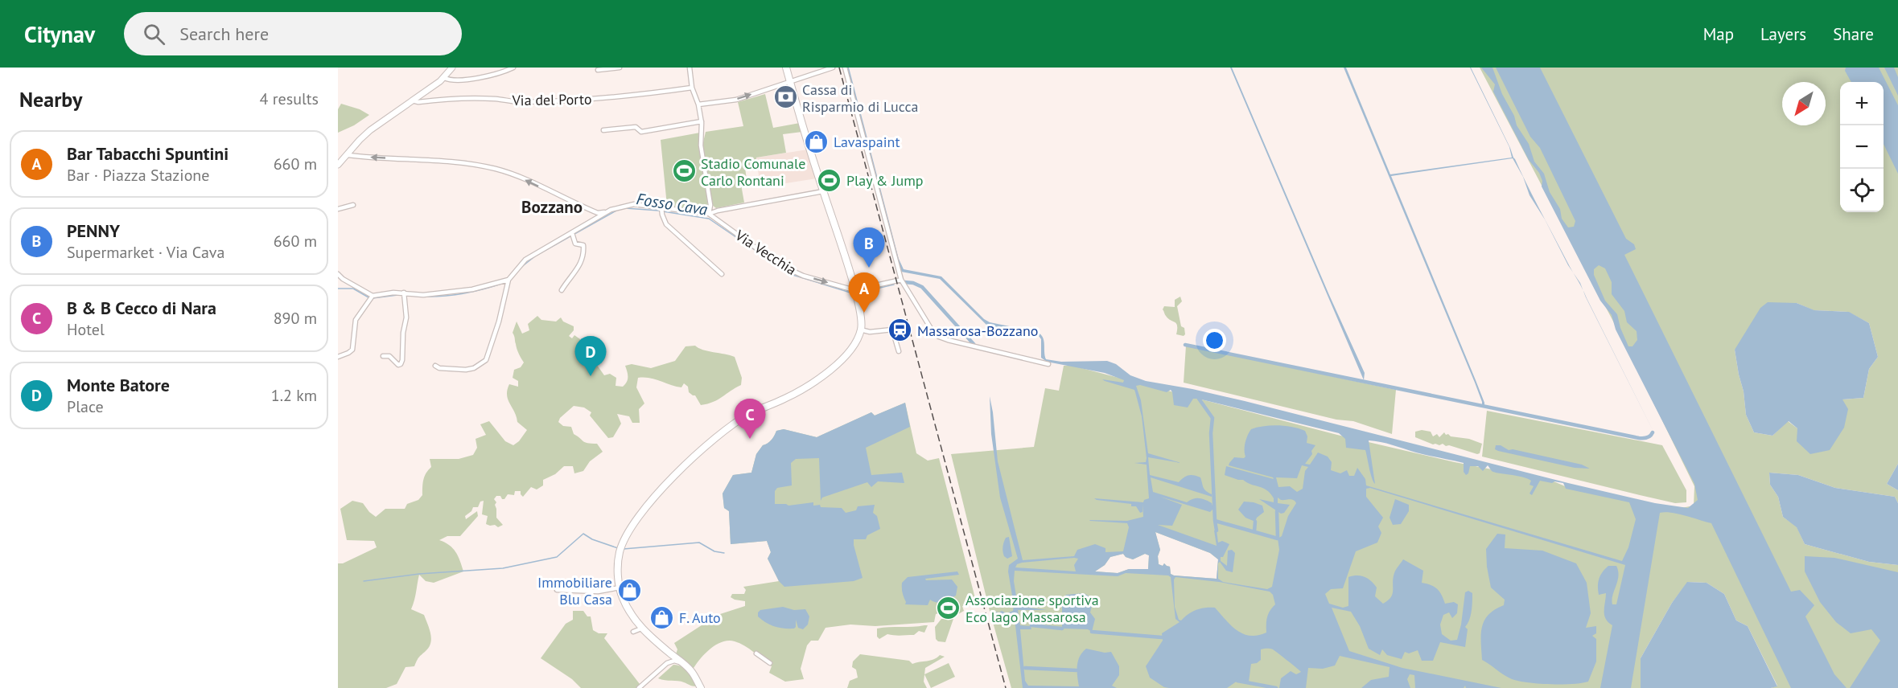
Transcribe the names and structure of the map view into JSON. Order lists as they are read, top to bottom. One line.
{"streets":{"street":["Via del Porto","Via Vecchia"]},"one_way":["Via Vecchia"],"districts":["Bozzano"],"water":["Fosso Cava"],"places":{"bank":["Cassa di Risparmio di Lucca"],"shop":["Lavaspaint","Immobiliare Blu Casa","F. Auto"],"sports":["Stadio Comunale Carlo Rontani","Play & Jump","Associazione sportiva Eco lago Massarosa"],"station":["Massarosa-Bozzano"]},"north":"bottom left","page":{"header":"Citynav","search":"Search here","nav":["Map","Layers","Share"],"heading":["Nearby","4 results"],"map_buttons":["+","−"],"list":[{"mark":"A","name":"Bar Tabacchi Spuntini","note":"Bar · Piazza Stazione","value":"660 m"},{"mark":"B","name":"PENNY","note":"Supermarket · Via Cava","value":"660 m"},{"mark":"C","name":"B & B Cecco di Nara","note":"Hotel","value":"890 m"},{"mark":"D","name":"Monte Batore","note":"Place","value":"1.2 km"}],"pins":["B","A","D","C"]}}
